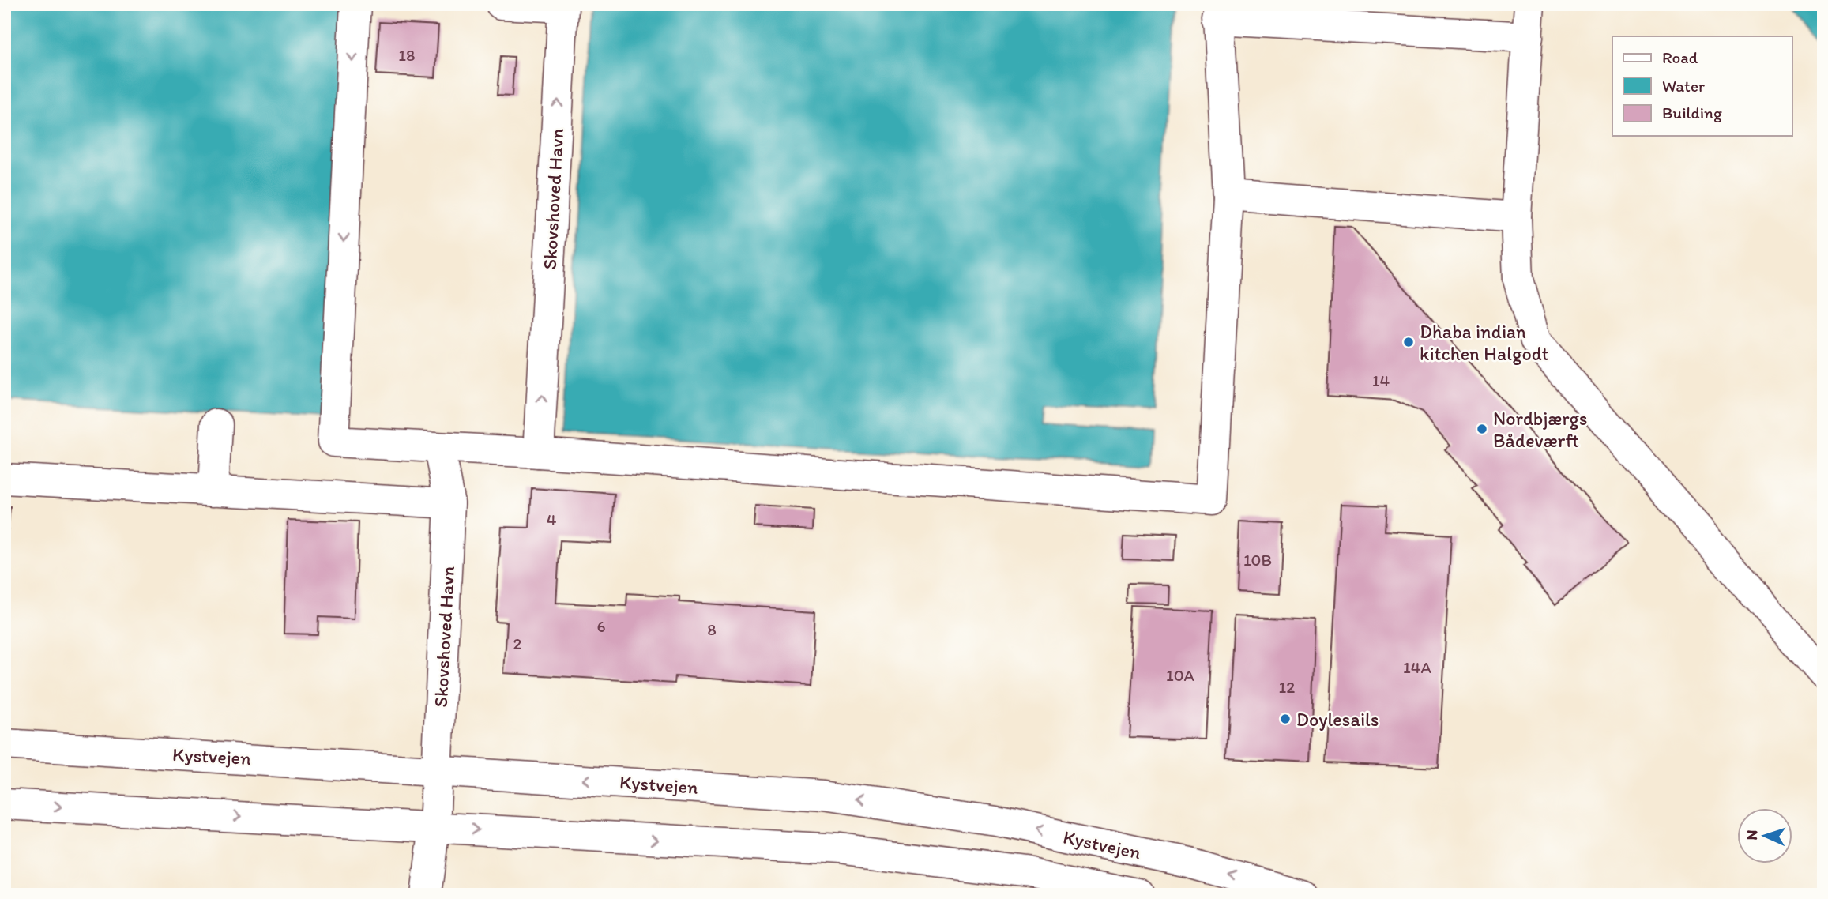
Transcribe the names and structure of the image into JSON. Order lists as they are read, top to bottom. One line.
{"streets":{"main road":["Skovshoved Havn","Kystvejen"]},"crossings":[["Skovshoved Havn","Kystvejen"]],"one_way":["Skovshoved Havn"],"places":["Dhaba indian kitchen Halgodt","Nordbjærgs Bådeværft","Doylesails"],"house_numbers":["18","14","4","10B","6","8","2","14A","10A","12"],"legend":["Road","Water","Building"],"north":"left"}
